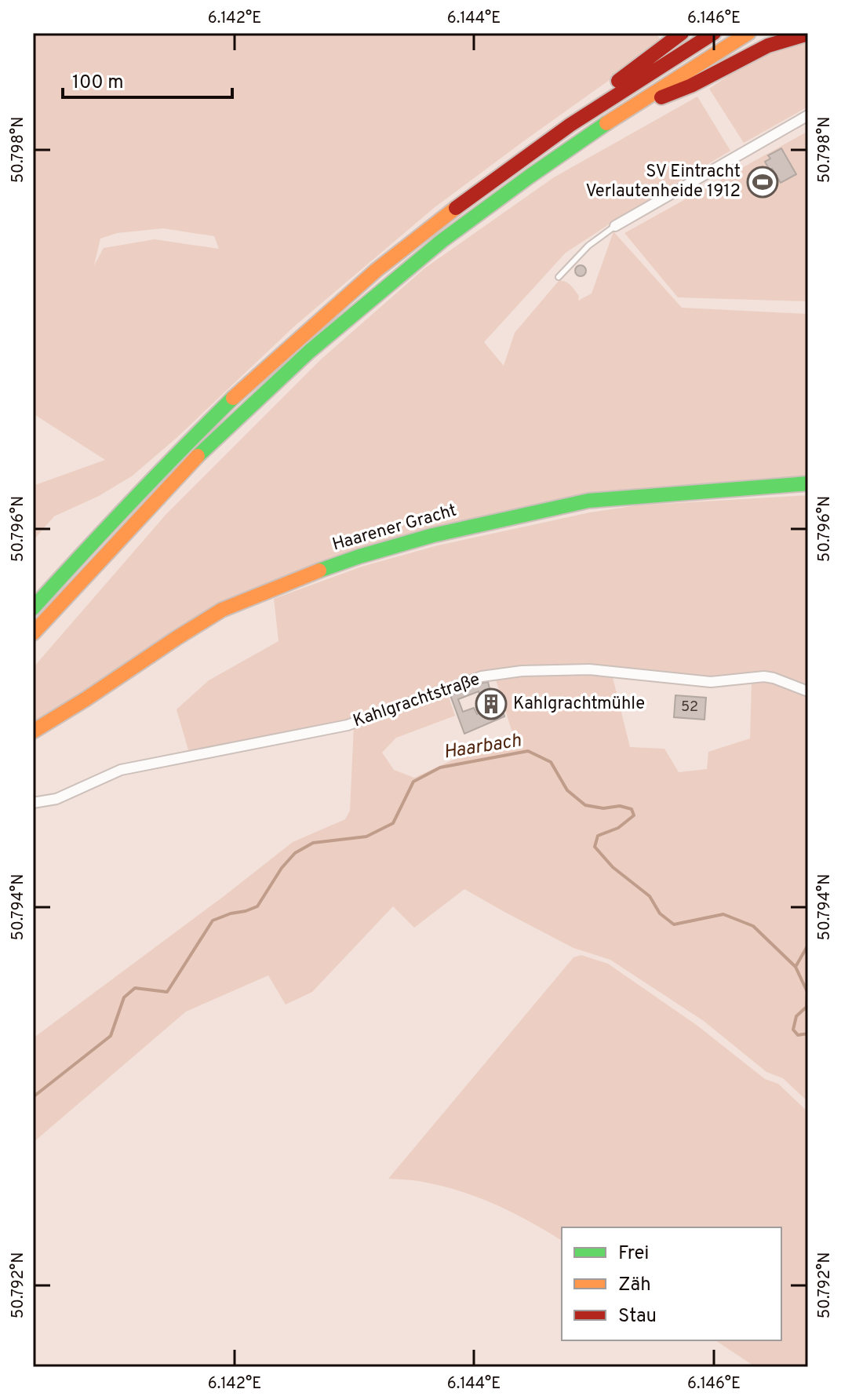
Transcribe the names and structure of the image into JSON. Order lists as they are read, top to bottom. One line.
{"streets":{"main road":["Haarener Gracht"],"street":["Kahlgrachtstraße"]},"water":["Haarbach"],"places":{"sports":["SV Eintracht Verlautenheide 1912"],"building":["Kahlgrachtmühle"]},"house_numbers":["52"],"legend":["Frei","Zäh","Stau"],"scale_bar":"100 m","coordinates":["6.142°E","6.144°E","6.146°E","50.798°N","50.796°N","50.794°N","50.792°N"]}
